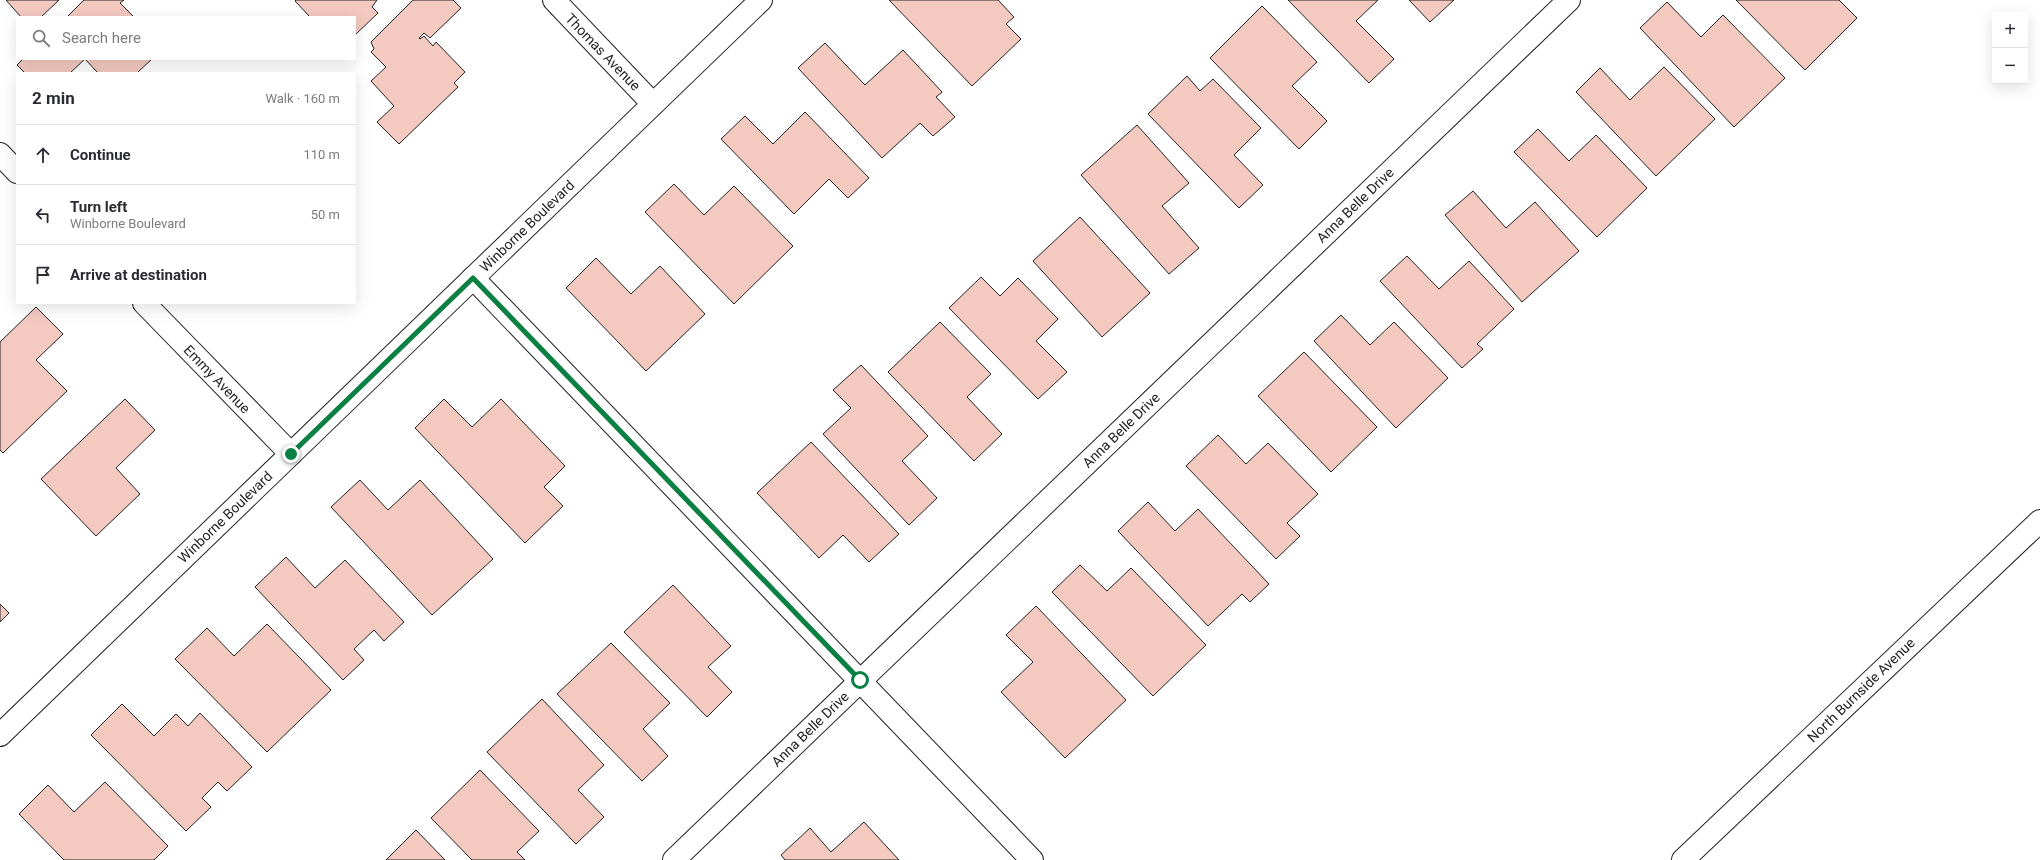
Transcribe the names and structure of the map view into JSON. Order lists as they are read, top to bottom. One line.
{"streets":{"street":["Thomas Avenue","Anna Belle Drive","Winborne Boulevard","Emmy Avenue","North Burnside Avenue"]},"crossings":[["Thomas Avenue","Winborne Boulevard"],["Winborne Boulevard","Emmy Avenue"]],"page":{"map_buttons":["+","−"],"search":"Search here","heading":["2 min","Walk · 160 m"],"list":[["Continue","110 m"],["Turn left","Winborne Boulevard","50 m"],"Arrive at destination"]}}
